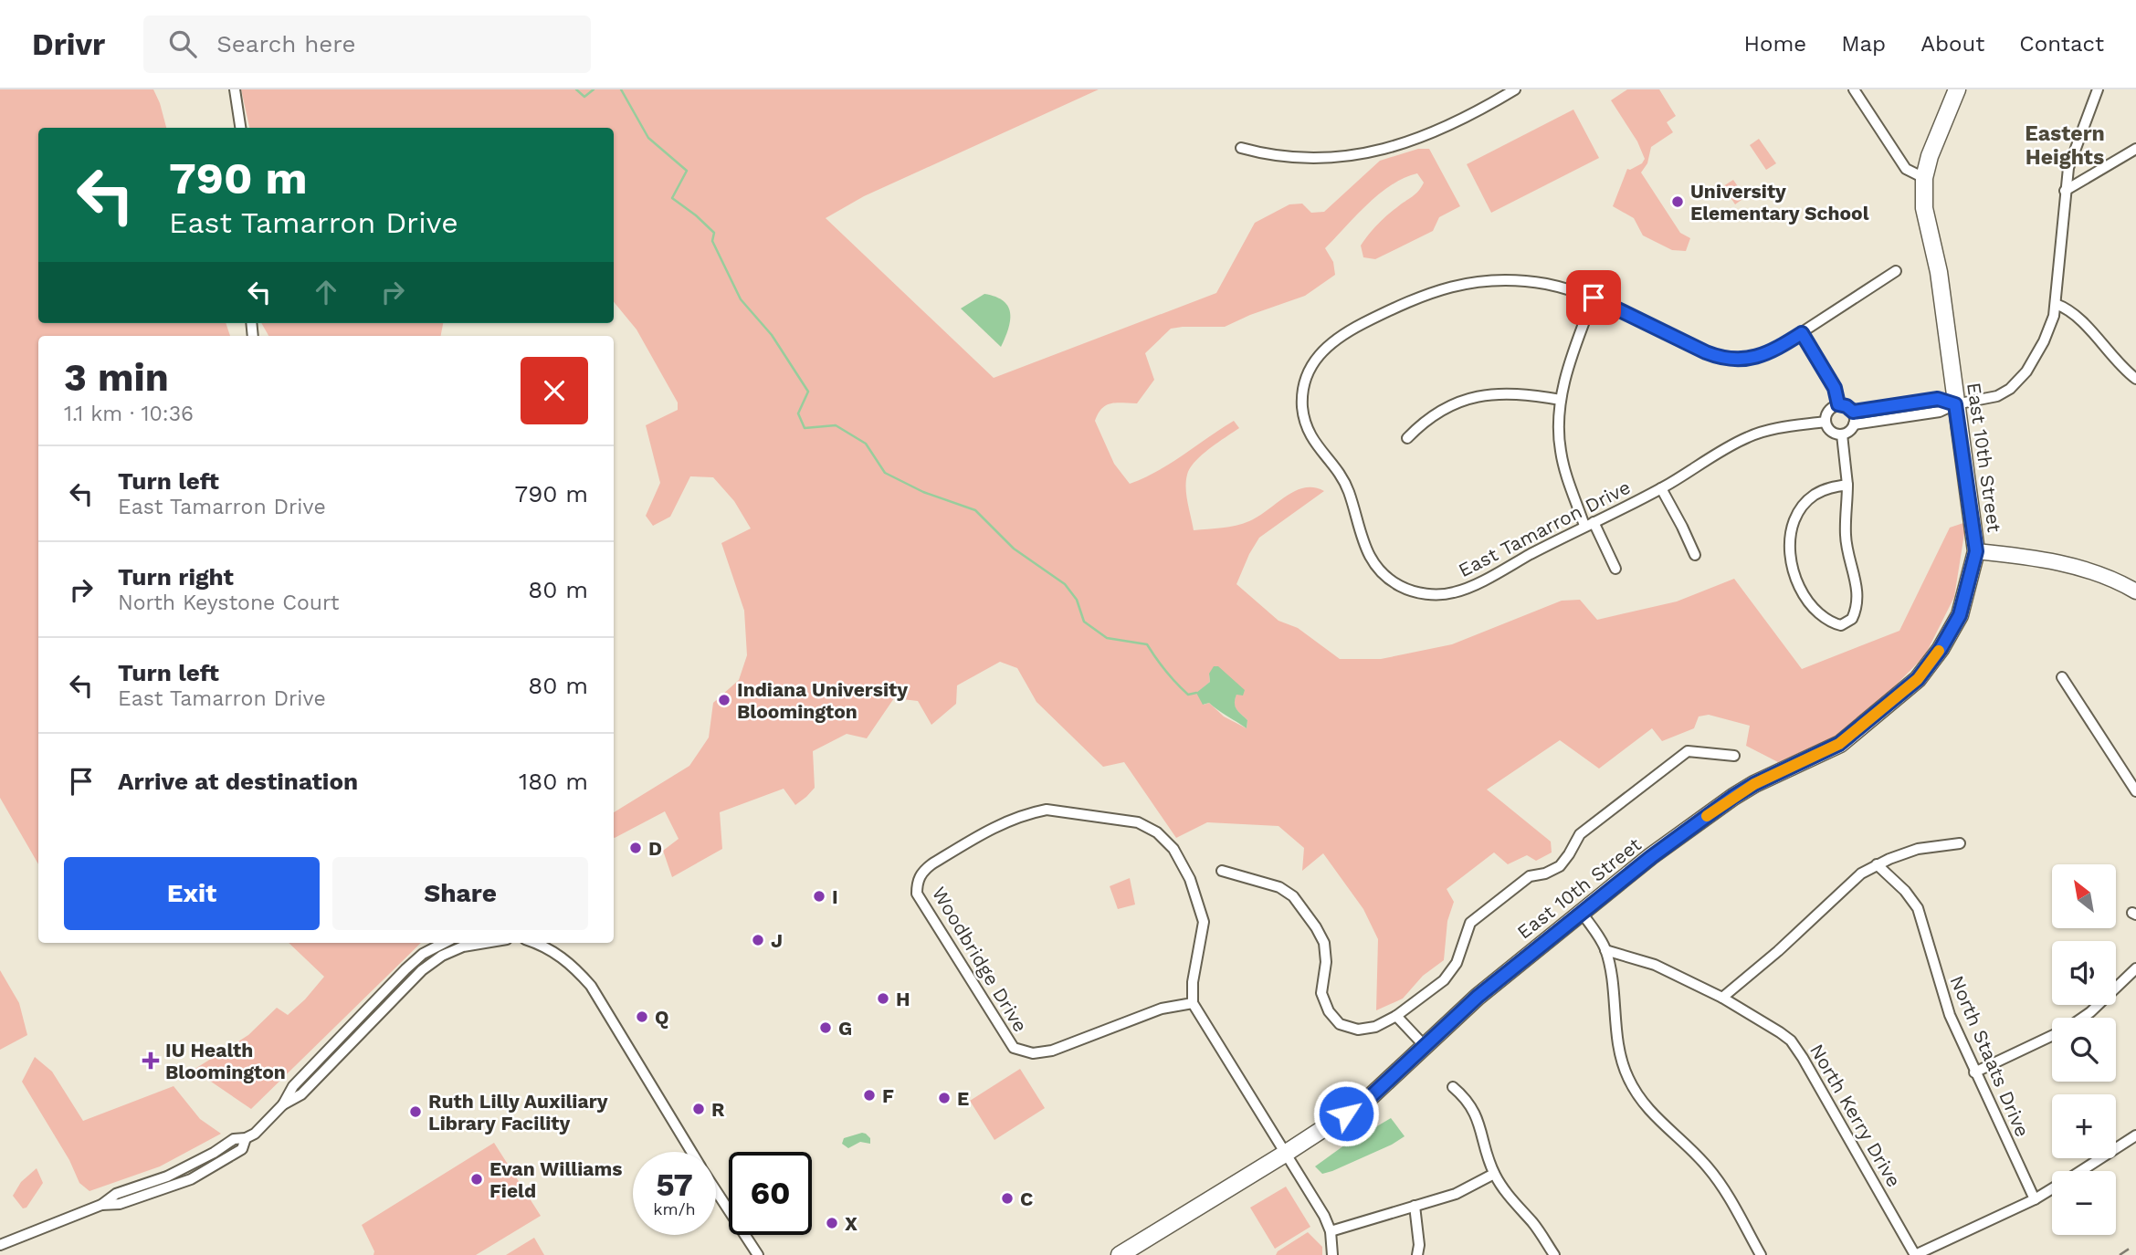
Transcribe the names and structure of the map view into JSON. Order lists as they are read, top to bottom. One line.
{"streets":{"main road":["East 10th Street"],"street":["East Tamarron Drive","Woodbridge Drive","North Staats Drive","North Kerry Drive"]},"districts":["Eastern Heights"],"places":{"other":["University Elementary School","Indiana University Bloomington","D","I","J","H","Q","G","F","E","R","Ruth Lilly Auxiliary Library Facility","Evan Williams Field","C","X"],"health":["IU Health Bloomington"]},"north":"top left","page":{"header":"Drivr","search":"Search here","nav":["Home","Map","About","Contact"],"turn":["790 m","East Tamarron Drive"],"heading":["3 min","1.1 km · 10:36"],"list":[{"name":"Turn left","note":"East Tamarron Drive","value":"790 m"},{"name":"Turn right","note":"North Keystone Court","value":"80 m"},{"name":"Turn left","note":"East Tamarron Drive","value":"80 m"},{"name":"Arrive at destination","value":"180 m"}],"buttons":["Exit","Share"],"map_buttons":["+","−"],"speed":"57 km/h","limit":"60"}}
